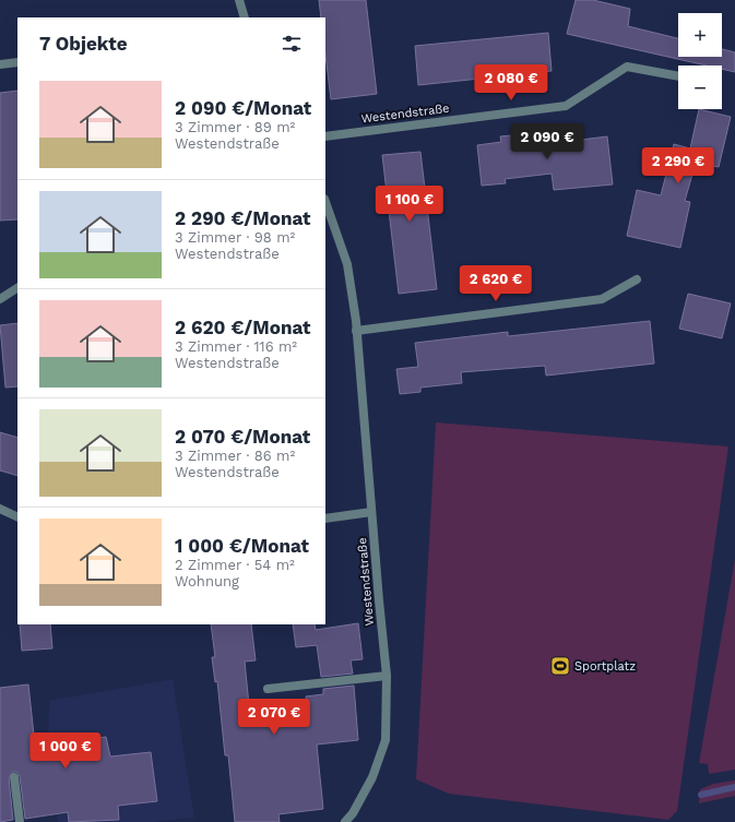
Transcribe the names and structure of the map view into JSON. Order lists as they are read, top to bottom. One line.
{"streets":{"street":["Westendstraße"]},"places":{"sports":["Sportplatz"]},"page":{"map_buttons":["+","−"],"heading":"7 Objekte","price":["2 080 €","2 090 €","2 290 €","1 100 €","2 620 €","2 070 €","1 000 €"],"list":[{"name":"2 090 €/Monat","note":"3 Zimmer · 89 m² · Westendstraße"},{"name":"2 290 €/Monat","note":"3 Zimmer · 98 m² · Westendstraße"},{"name":"2 620 €/Monat","note":"3 Zimmer · 116 m² · Westendstraße"},{"name":"2 070 €/Monat","note":"3 Zimmer · 86 m² · Westendstraße"},{"name":"1 000 €/Monat","note":"2 Zimmer · 54 m² · Wohnung"}]}}
